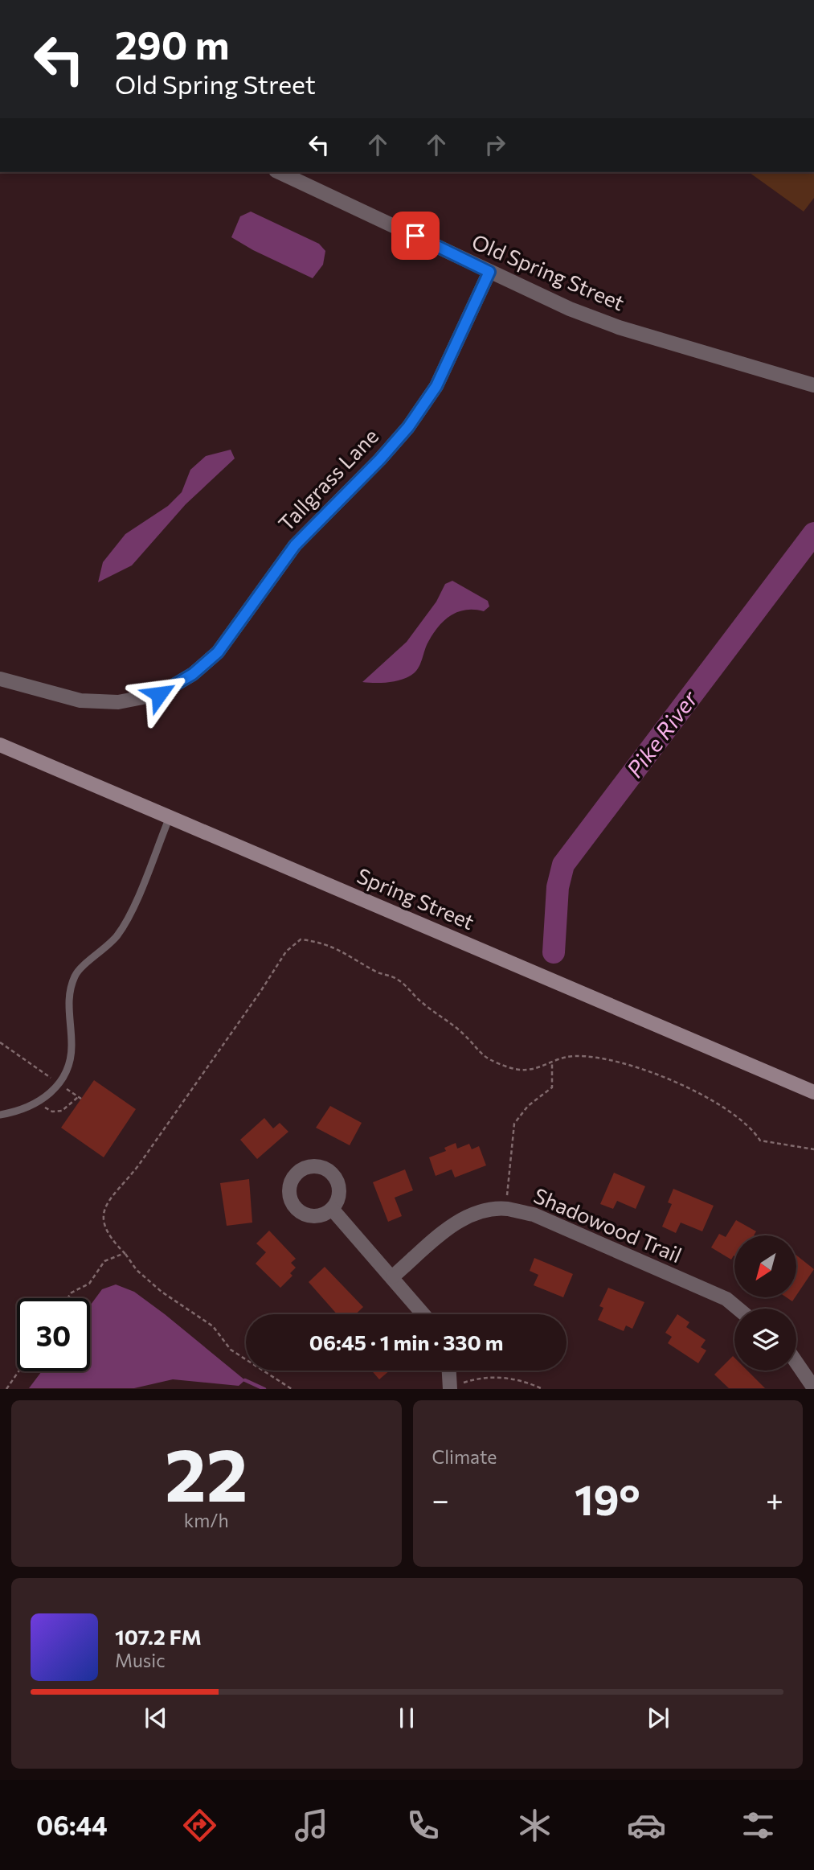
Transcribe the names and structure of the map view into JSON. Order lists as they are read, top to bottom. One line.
{"streets":{"main road":["Spring Street"],"street":["Old Spring Street","Tallgrass Lane","Shadowood Trail"]},"crossings":[["Old Spring Street","Tallgrass Lane"]],"water":["Pike River"],"north":"bottom left","page":{"turn":["290 m","Old Spring Street"],"limit":"30","trip":"06:45 · 1 min · 330 m","tile":[["22","km/h"],"Climate"],"heat":["−","19°","+"],"song":["107.2 FM","Music"],"tabs":"06:44"}}
